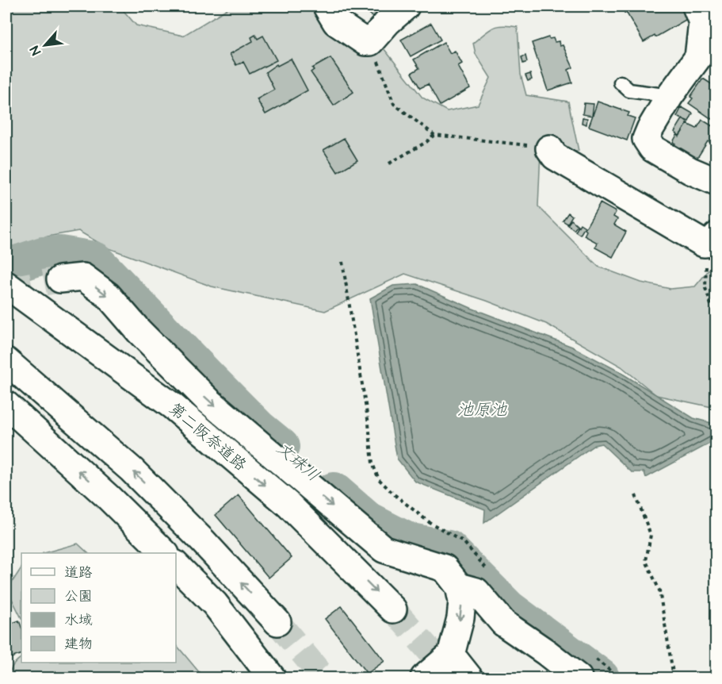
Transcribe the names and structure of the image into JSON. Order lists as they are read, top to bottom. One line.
{"streets":{"main road":["第二阪奈道路"]},"water":["池原池","文珠川"],"legend":["道路","公園","水域","建物"],"north":"bottom left"}
